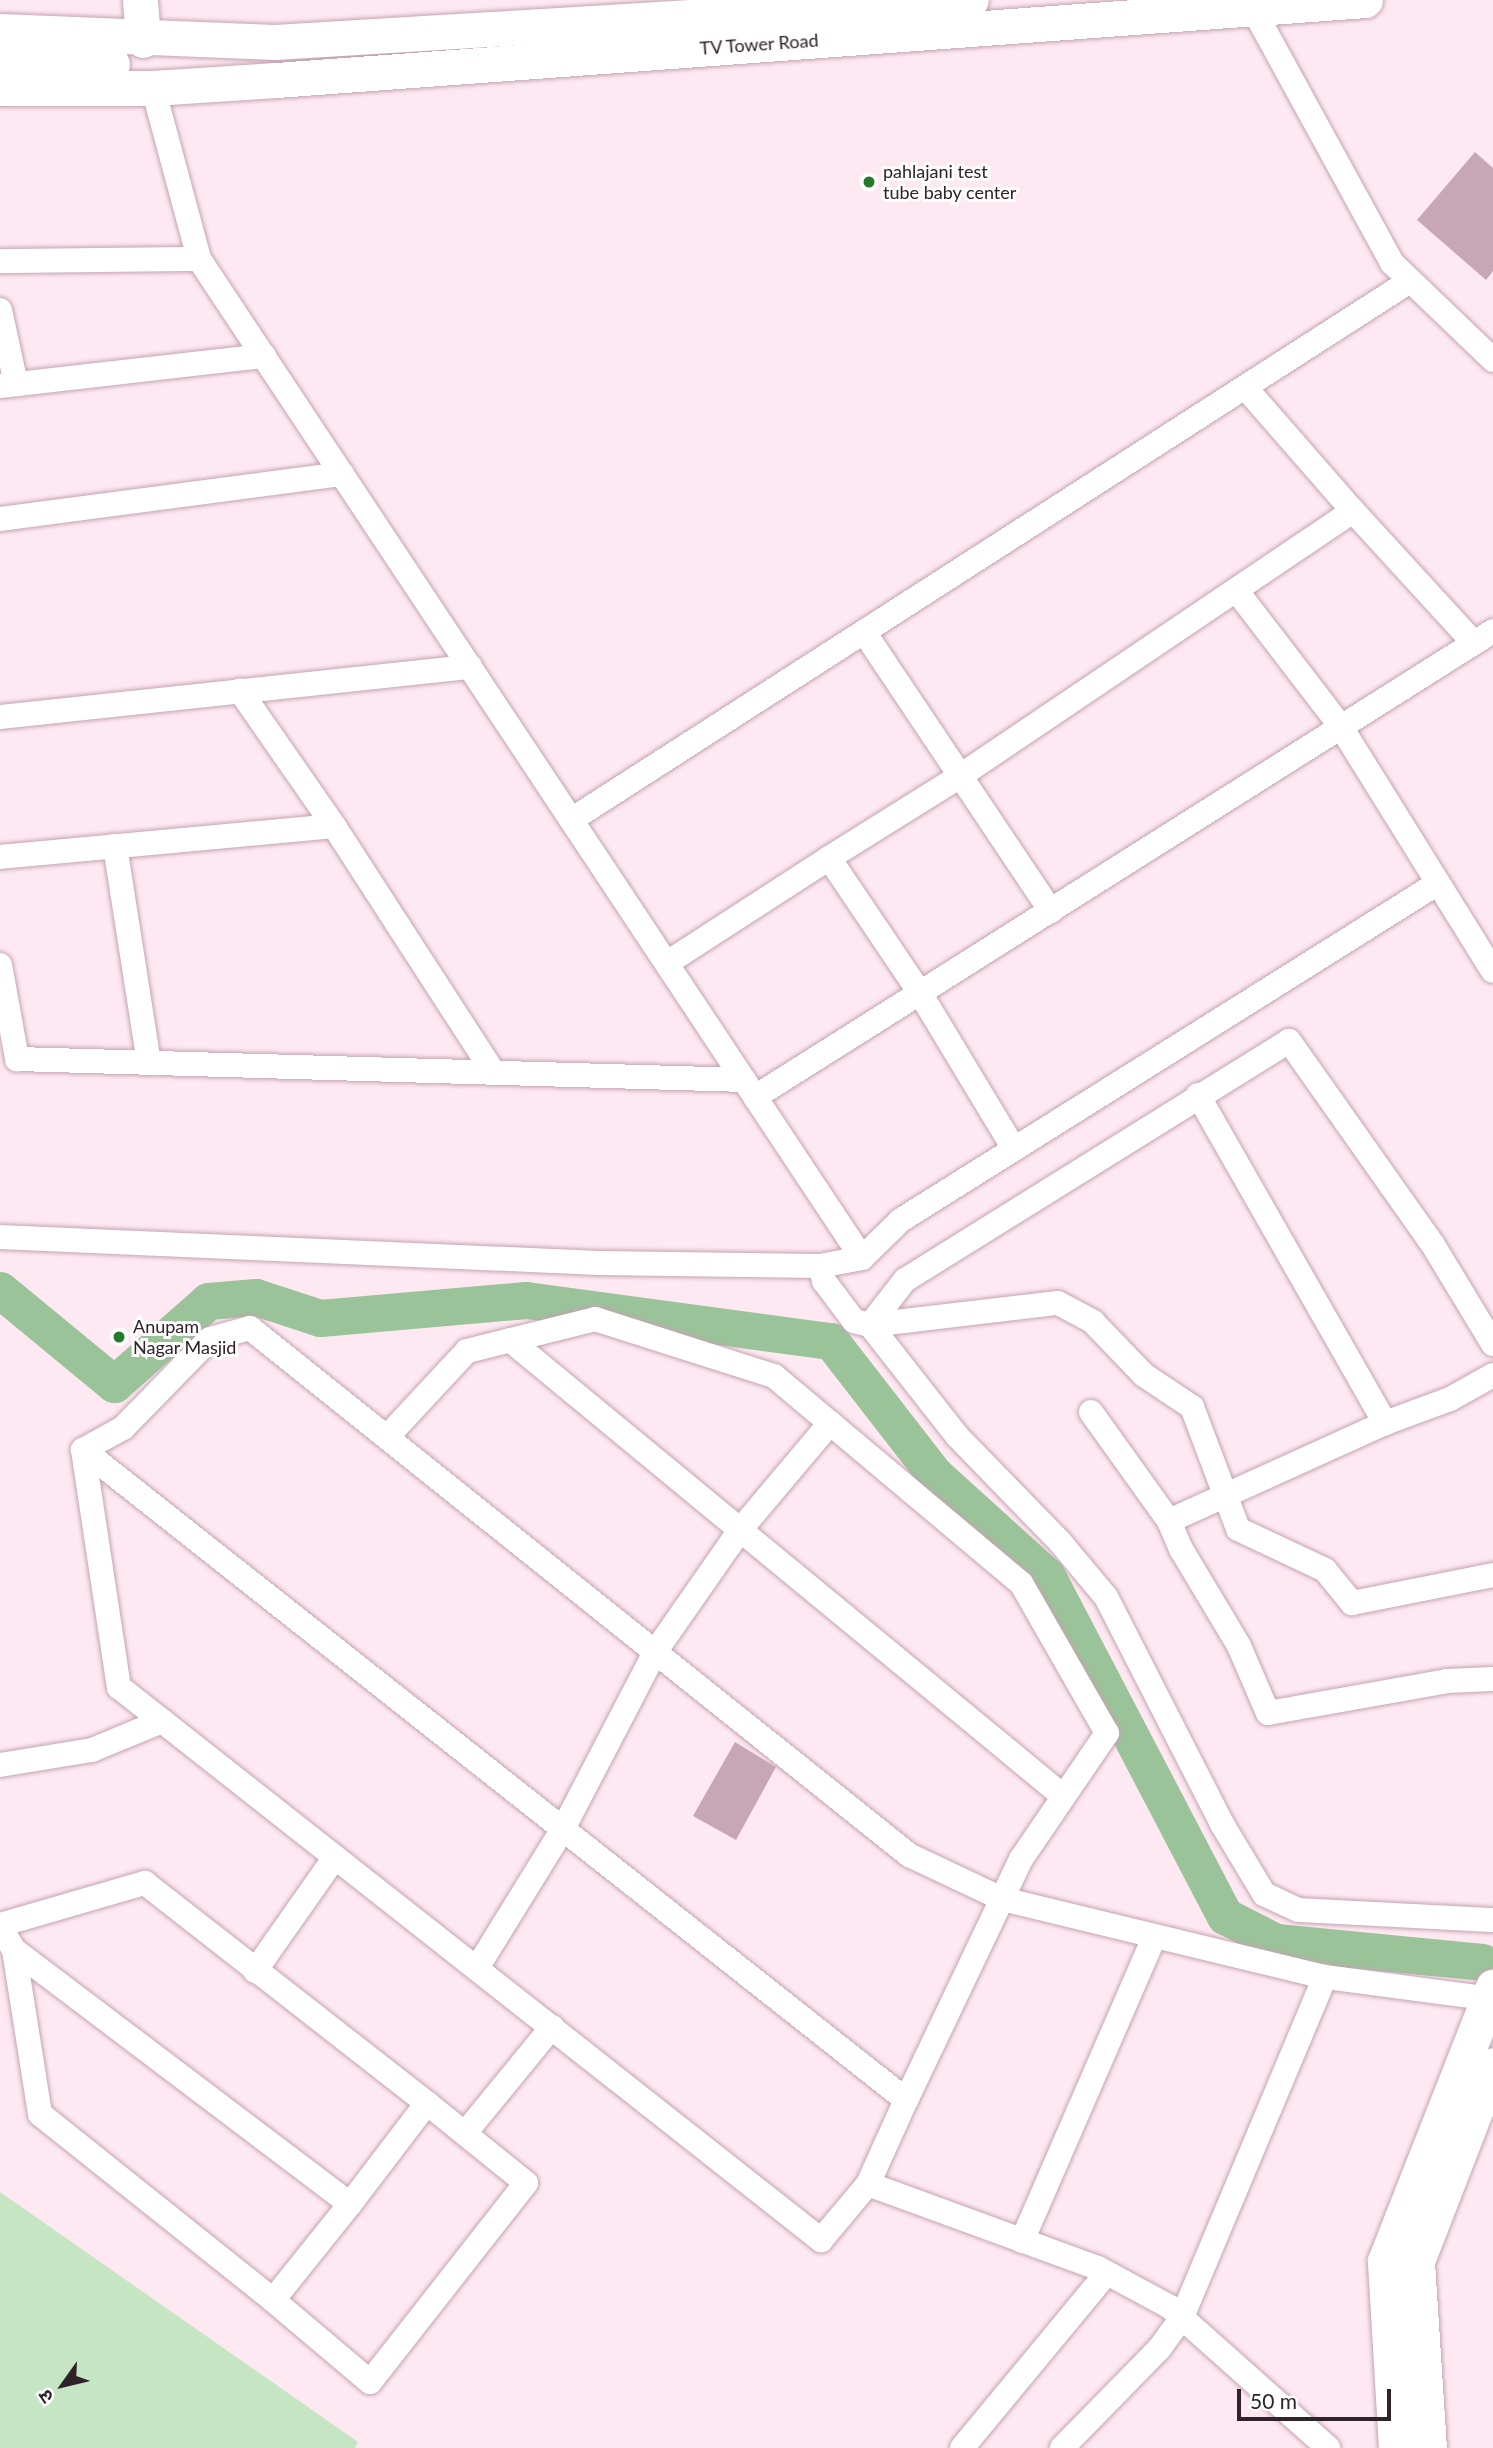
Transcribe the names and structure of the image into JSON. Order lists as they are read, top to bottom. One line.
{"streets":{"main road":["TV Tower Road"]},"places":["pahlajani test tube baby center","Anupam Nagar Masjid"],"scale_bar":"50 m","north":"bottom left"}
